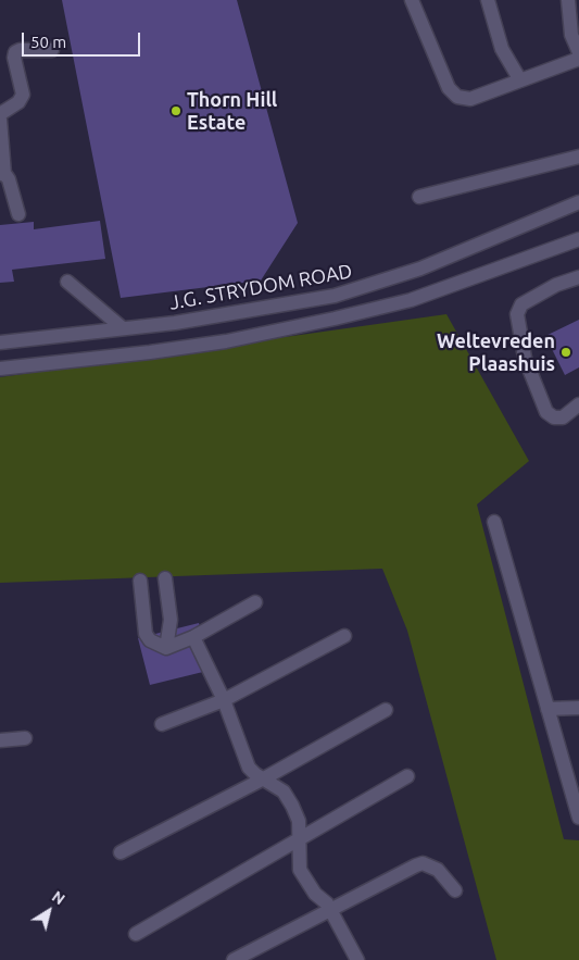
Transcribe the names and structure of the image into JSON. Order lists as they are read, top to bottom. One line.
{"streets":{"street":["J.G. STRYDOM ROAD"]},"places":["Thorn Hill Estate","Weltevreden Plaashuis"],"scale_bar":"50 m","north":"top right"}
